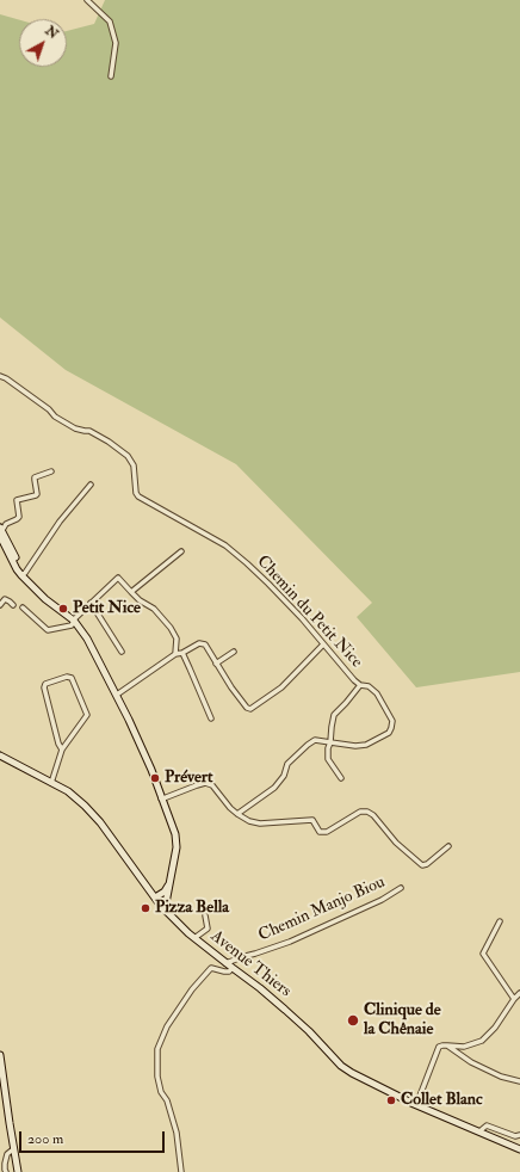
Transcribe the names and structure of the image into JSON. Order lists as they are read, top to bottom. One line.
{"streets":{"main road":["Avenue Thiers"],"street":["Chemin du Petit Nice","Chemin Manjo Biou"]},"crossings":[["Chemin Manjo Biou","Avenue Thiers"]],"places":["Petit Nice","Prévert","Pizza Bella","Clinique de la Chênaie","Collet Blanc"],"scale_bar":"200 m","north":"top right"}
